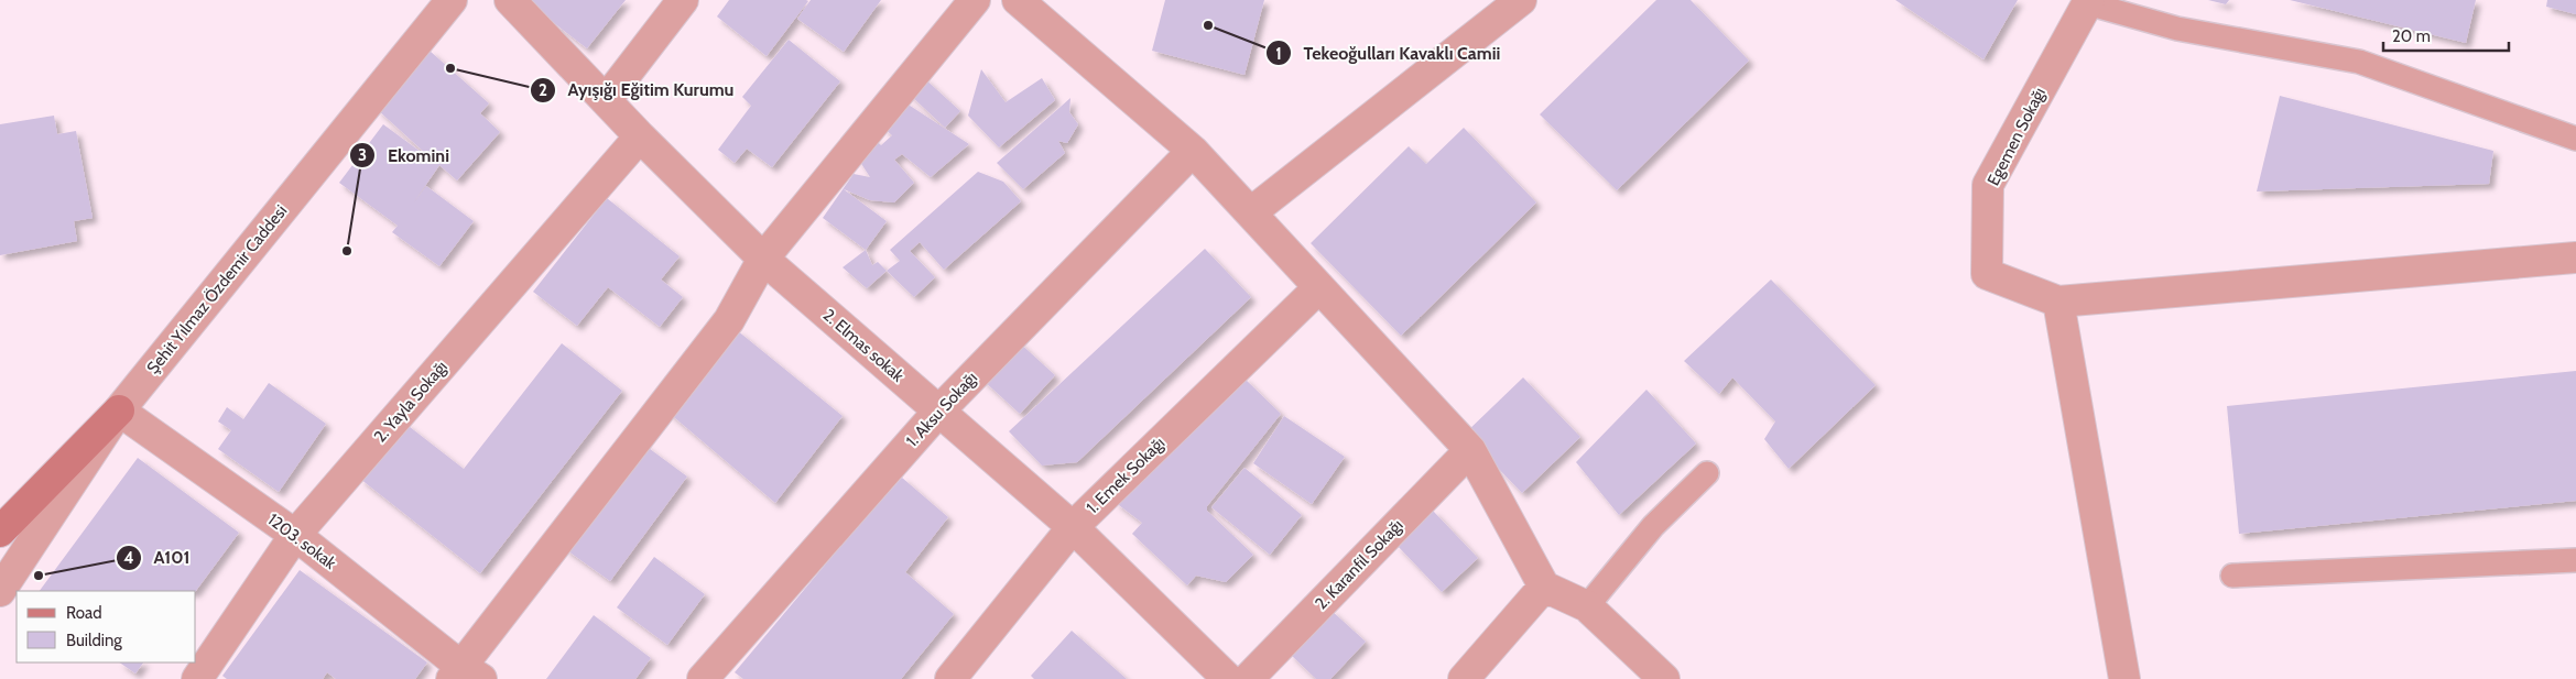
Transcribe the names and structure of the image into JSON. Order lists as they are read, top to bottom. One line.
{"streets":{"street":["Egemen Sokağı","Şehit Yılmaz Özdemir Caddesi","2. Elmas sokak","2. Yayla Sokağı","1. Aksu Sokağı","1. Emek Sokağı","1203. sokak","2. Karanfil Sokağı"]},"crossings":[["Şehit Yılmaz Özdemir Caddesi","1203. sokak"],["2. Elmas sokak","2. Yayla Sokağı"],["2. Elmas sokak","1. Aksu Sokağı"],["2. Elmas sokak","1. Emek Sokağı"],["2. Yayla Sokağı","1203. sokak"]],"places":["Tekeoğulları Kavaklı Camii","Ayışığı Eğitim Kurumu","Ekomini","A101"],"legend":["Road","Building"],"scale_bar":"20 m"}
